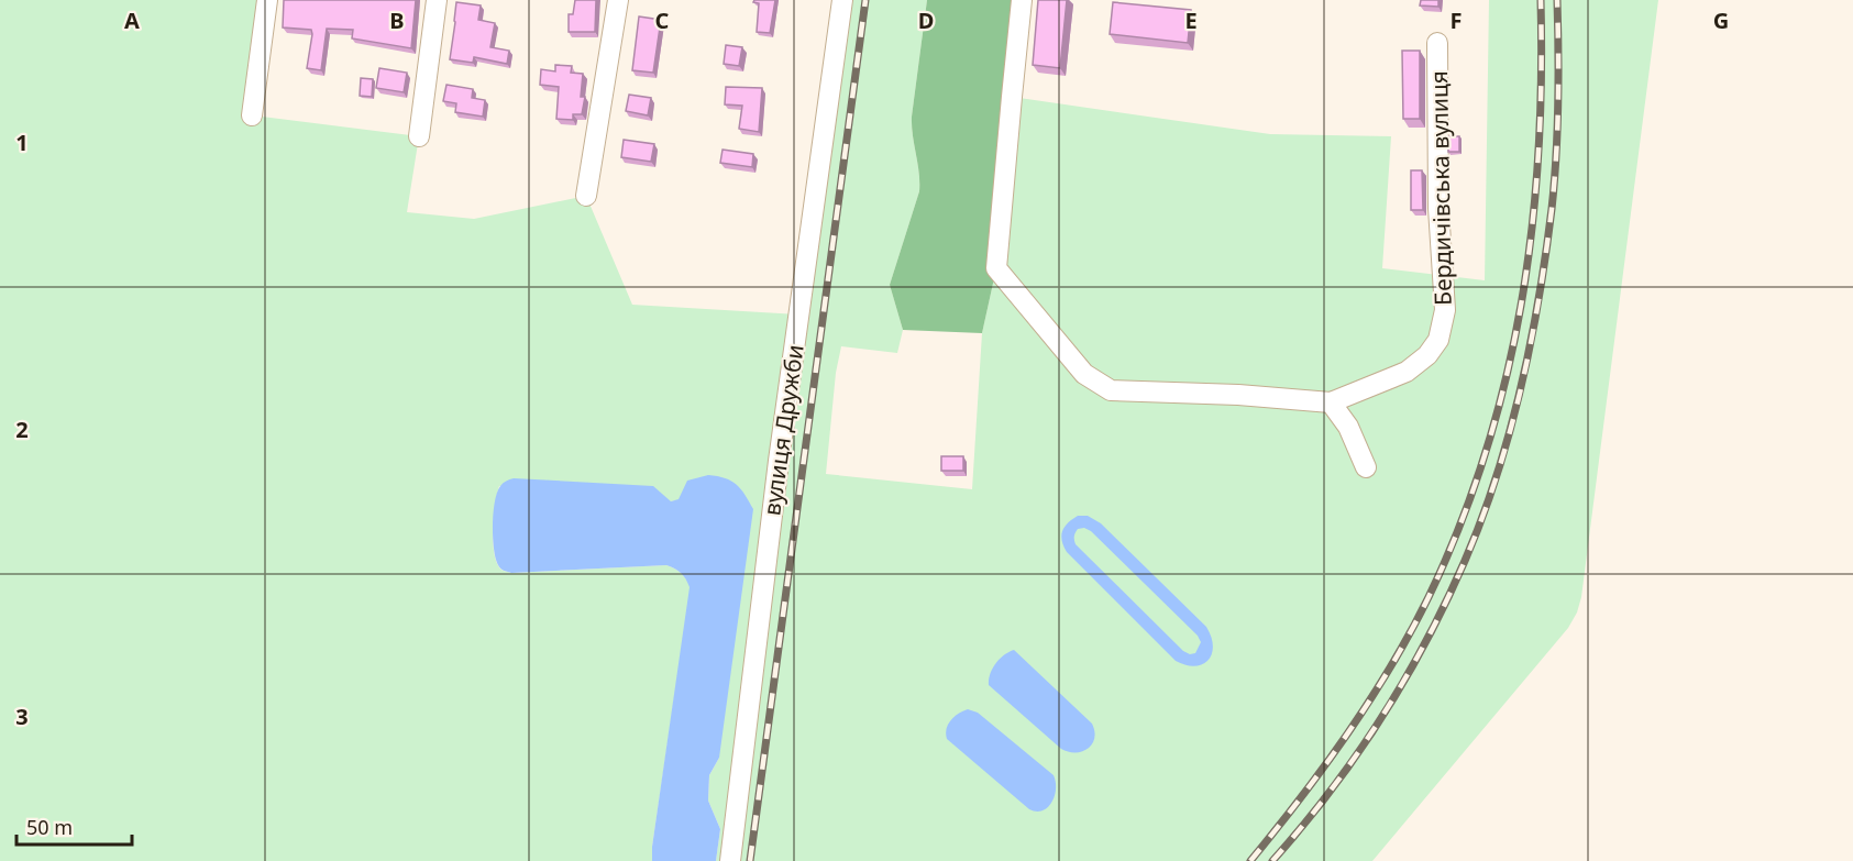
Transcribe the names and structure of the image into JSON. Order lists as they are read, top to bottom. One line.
{"streets":{"street":["Бердичівська вулиця","вулиця Дружби"]},"scale_bar":"50 m","grid":{"columns":["A","B","C","D","E","F","G"],"rows":["1","2","3"]}}
